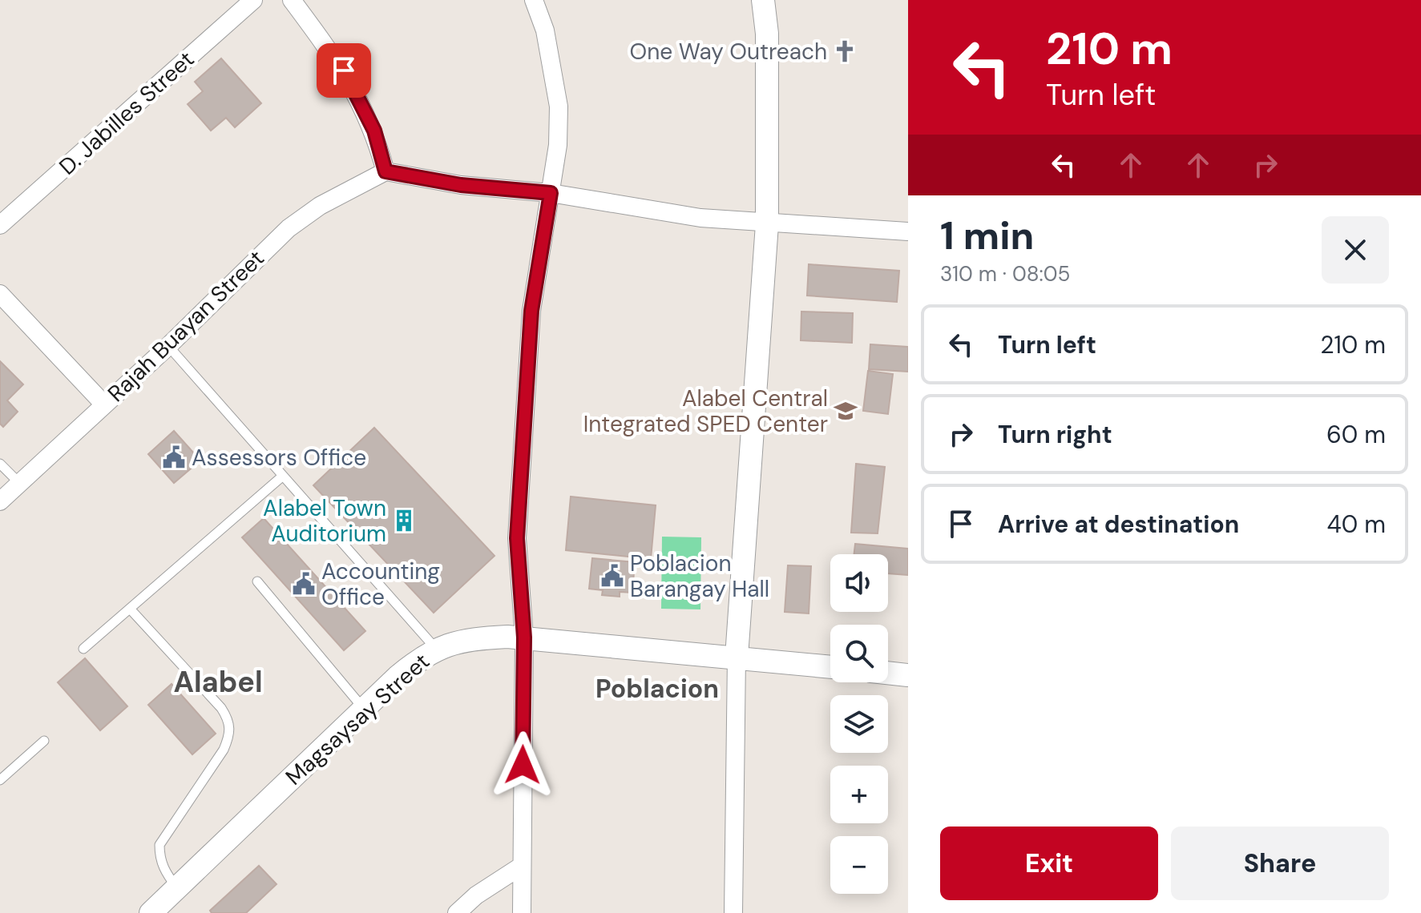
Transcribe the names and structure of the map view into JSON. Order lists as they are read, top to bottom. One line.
{"streets":{"street":["D. Jabilles Street","Rajah Buayan Street","Magsaysay Street"]},"districts":["Alabel","Poblacion"],"places":{"church":["One Way Outreach"],"school or university":["Alabel Central Integrated SPED Center"],"public building":["Assessors Office","Poblacion Barangay Hall","Accounting Office"],"building":["Alabel Town Auditorium"]},"page":{"turn":["210 m","Turn left"],"heading":["1 min","310 m · 08:05"],"list":[{"name":"Turn left","value":"210 m"},{"name":"Turn right","value":"60 m"},{"name":"Arrive at destination","value":"40 m"}],"map_buttons":["+","−"],"buttons":["Exit","Share"]}}
